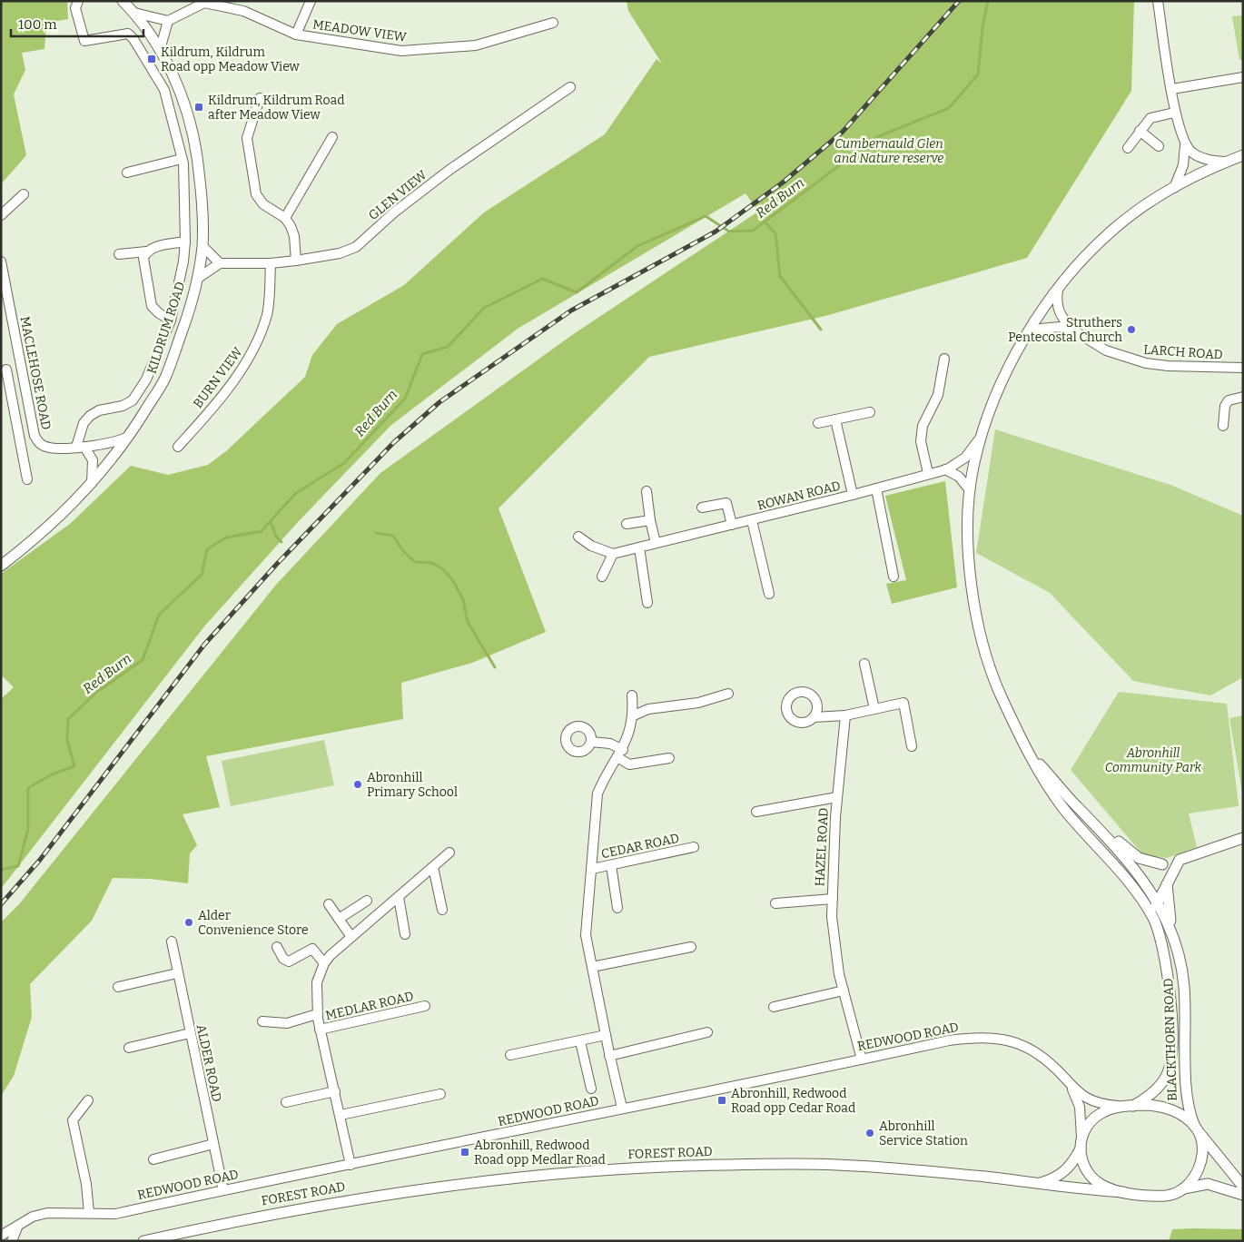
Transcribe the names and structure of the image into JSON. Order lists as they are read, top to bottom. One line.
{"streets":{"street":["MEADOW VIEW","GLEN VIEW","KILDRUM ROAD","LARCH ROAD","MACLEHOSE ROAD","BURN VIEW","ROWAN ROAD","CEDAR ROAD","HAZEL ROAD","MEDLAR ROAD","REDWOOD ROAD","BLACKTHORN ROAD","ALDER ROAD","FOREST ROAD"]},"crossings":[["GLEN VIEW","BURN VIEW"],["KILDRUM ROAD","MACLEHOSE ROAD"],["LARCH ROAD","BLACKTHORN ROAD"],["ROWAN ROAD","BLACKTHORN ROAD"],["CEDAR ROAD","REDWOOD ROAD"],["HAZEL ROAD","REDWOOD ROAD"],["MEDLAR ROAD","REDWOOD ROAD"],["REDWOOD ROAD","BLACKTHORN ROAD"],["REDWOOD ROAD","ALDER ROAD"],["REDWOOD ROAD","FOREST ROAD"],["BLACKTHORN ROAD","FOREST ROAD"]],"water":["Red Burn"],"parks":["Cumbernauld Glen and Nature reserve","Abronhill Community Park"],"places":{"transit":["Kildrum, Kildrum Road opp Meadow View","Kildrum, Kildrum Road after Meadow View","Abronhill, Redwood Road opp Cedar Road","Abronhill, Redwood Road opp Medlar Road"],"other":["Struthers Pentecostal Church","Abronhill Primary School","Alder Convenience Store","Abronhill Service Station"]},"scale_bar":"100 m"}
